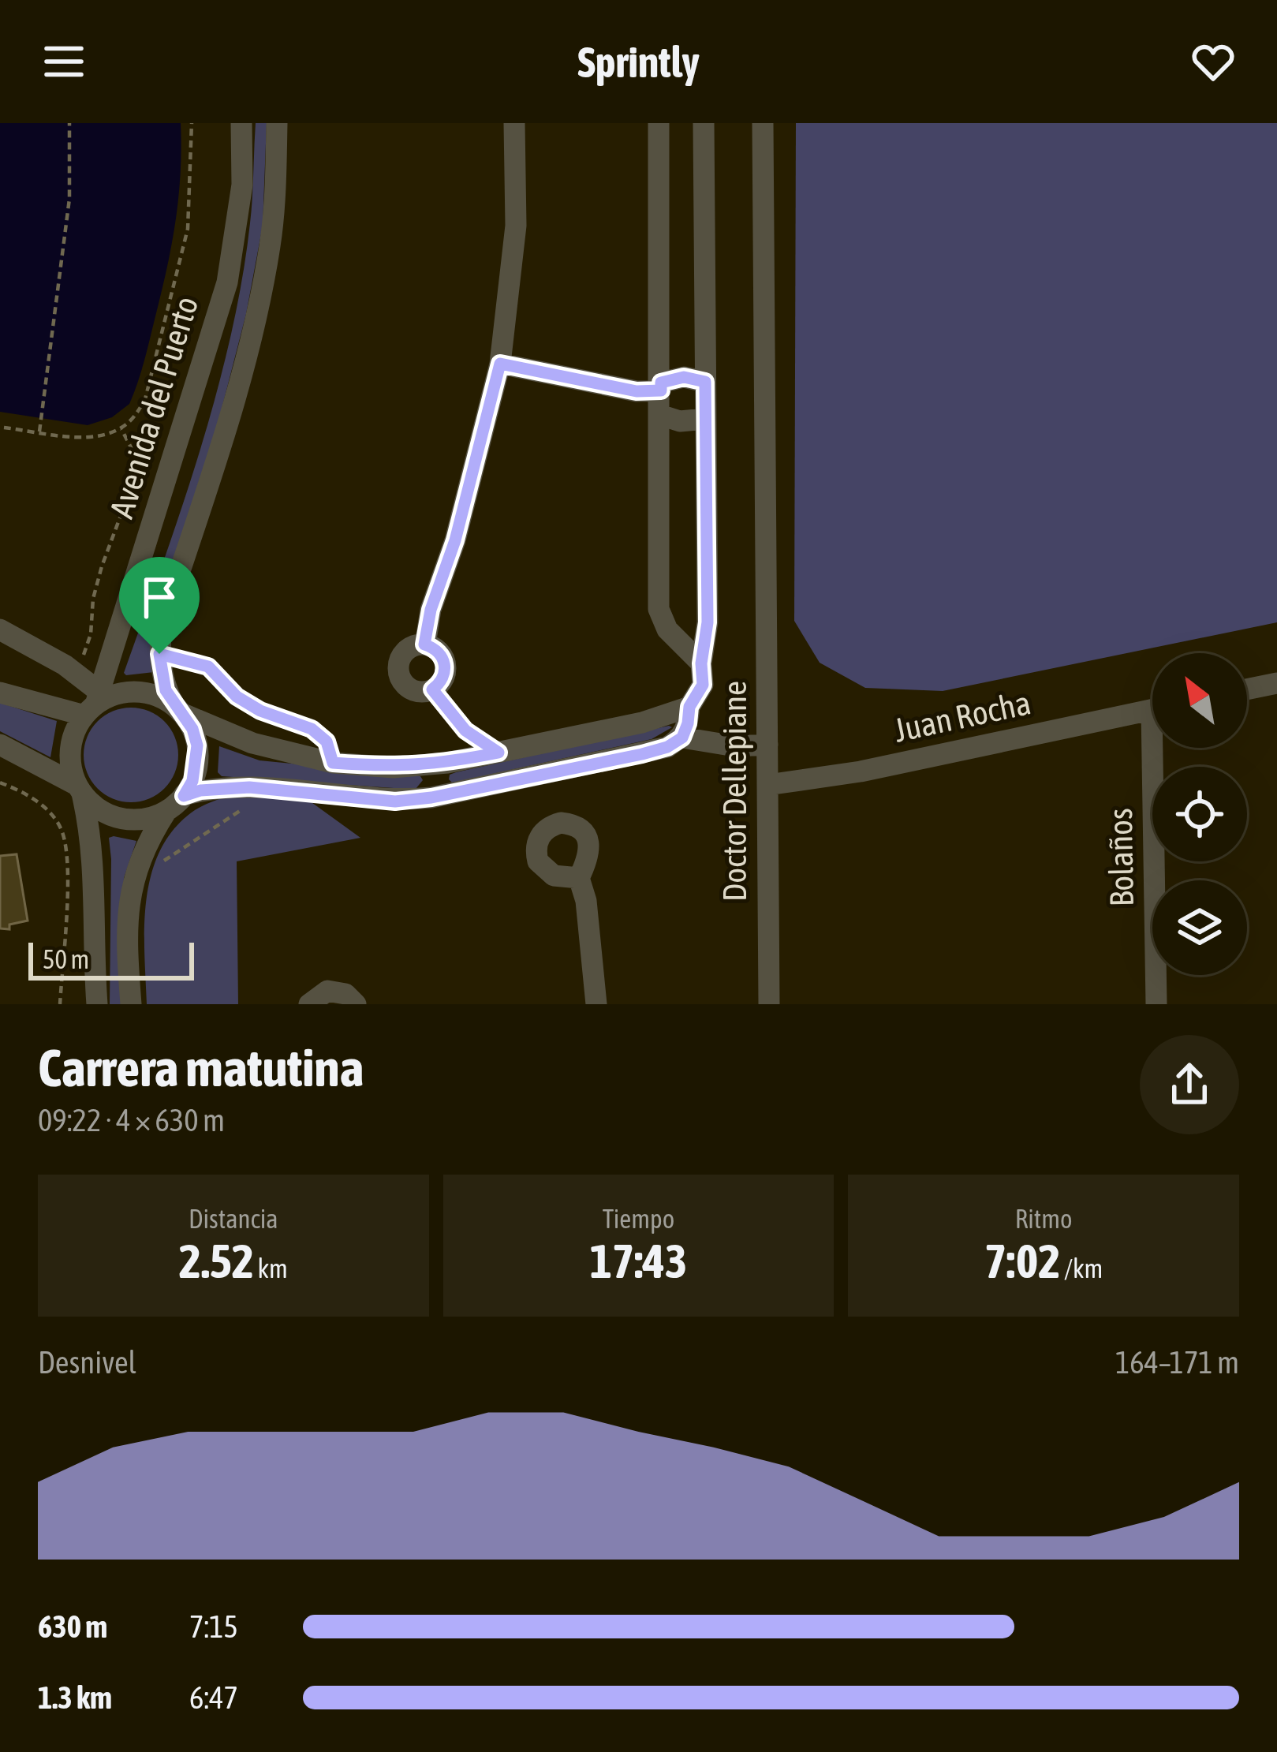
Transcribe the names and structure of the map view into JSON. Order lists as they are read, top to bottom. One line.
{"streets":{"street":["Avenida del Puerto","Juan Rocha","Doctor Dellepiane","Bolaños"]},"crossings":[["Juan Rocha","Doctor Dellepiane"]],"scale_bar":"50 m","north":"top left","page":{"header":"Sprintly","scale":"50 m","heading":["Carrera matutina","09:22 · 4 × 630 m"],"stats":[["Distancia","2.52 km"],["Tiempo","17:43"],["Ritmo","7:02 /km"]],"chart":["Desnivel","164–171 m"],"list":[{"name":"630 m","note":"7:15"},{"name":"1.3 km","note":"6:47"}]}}
